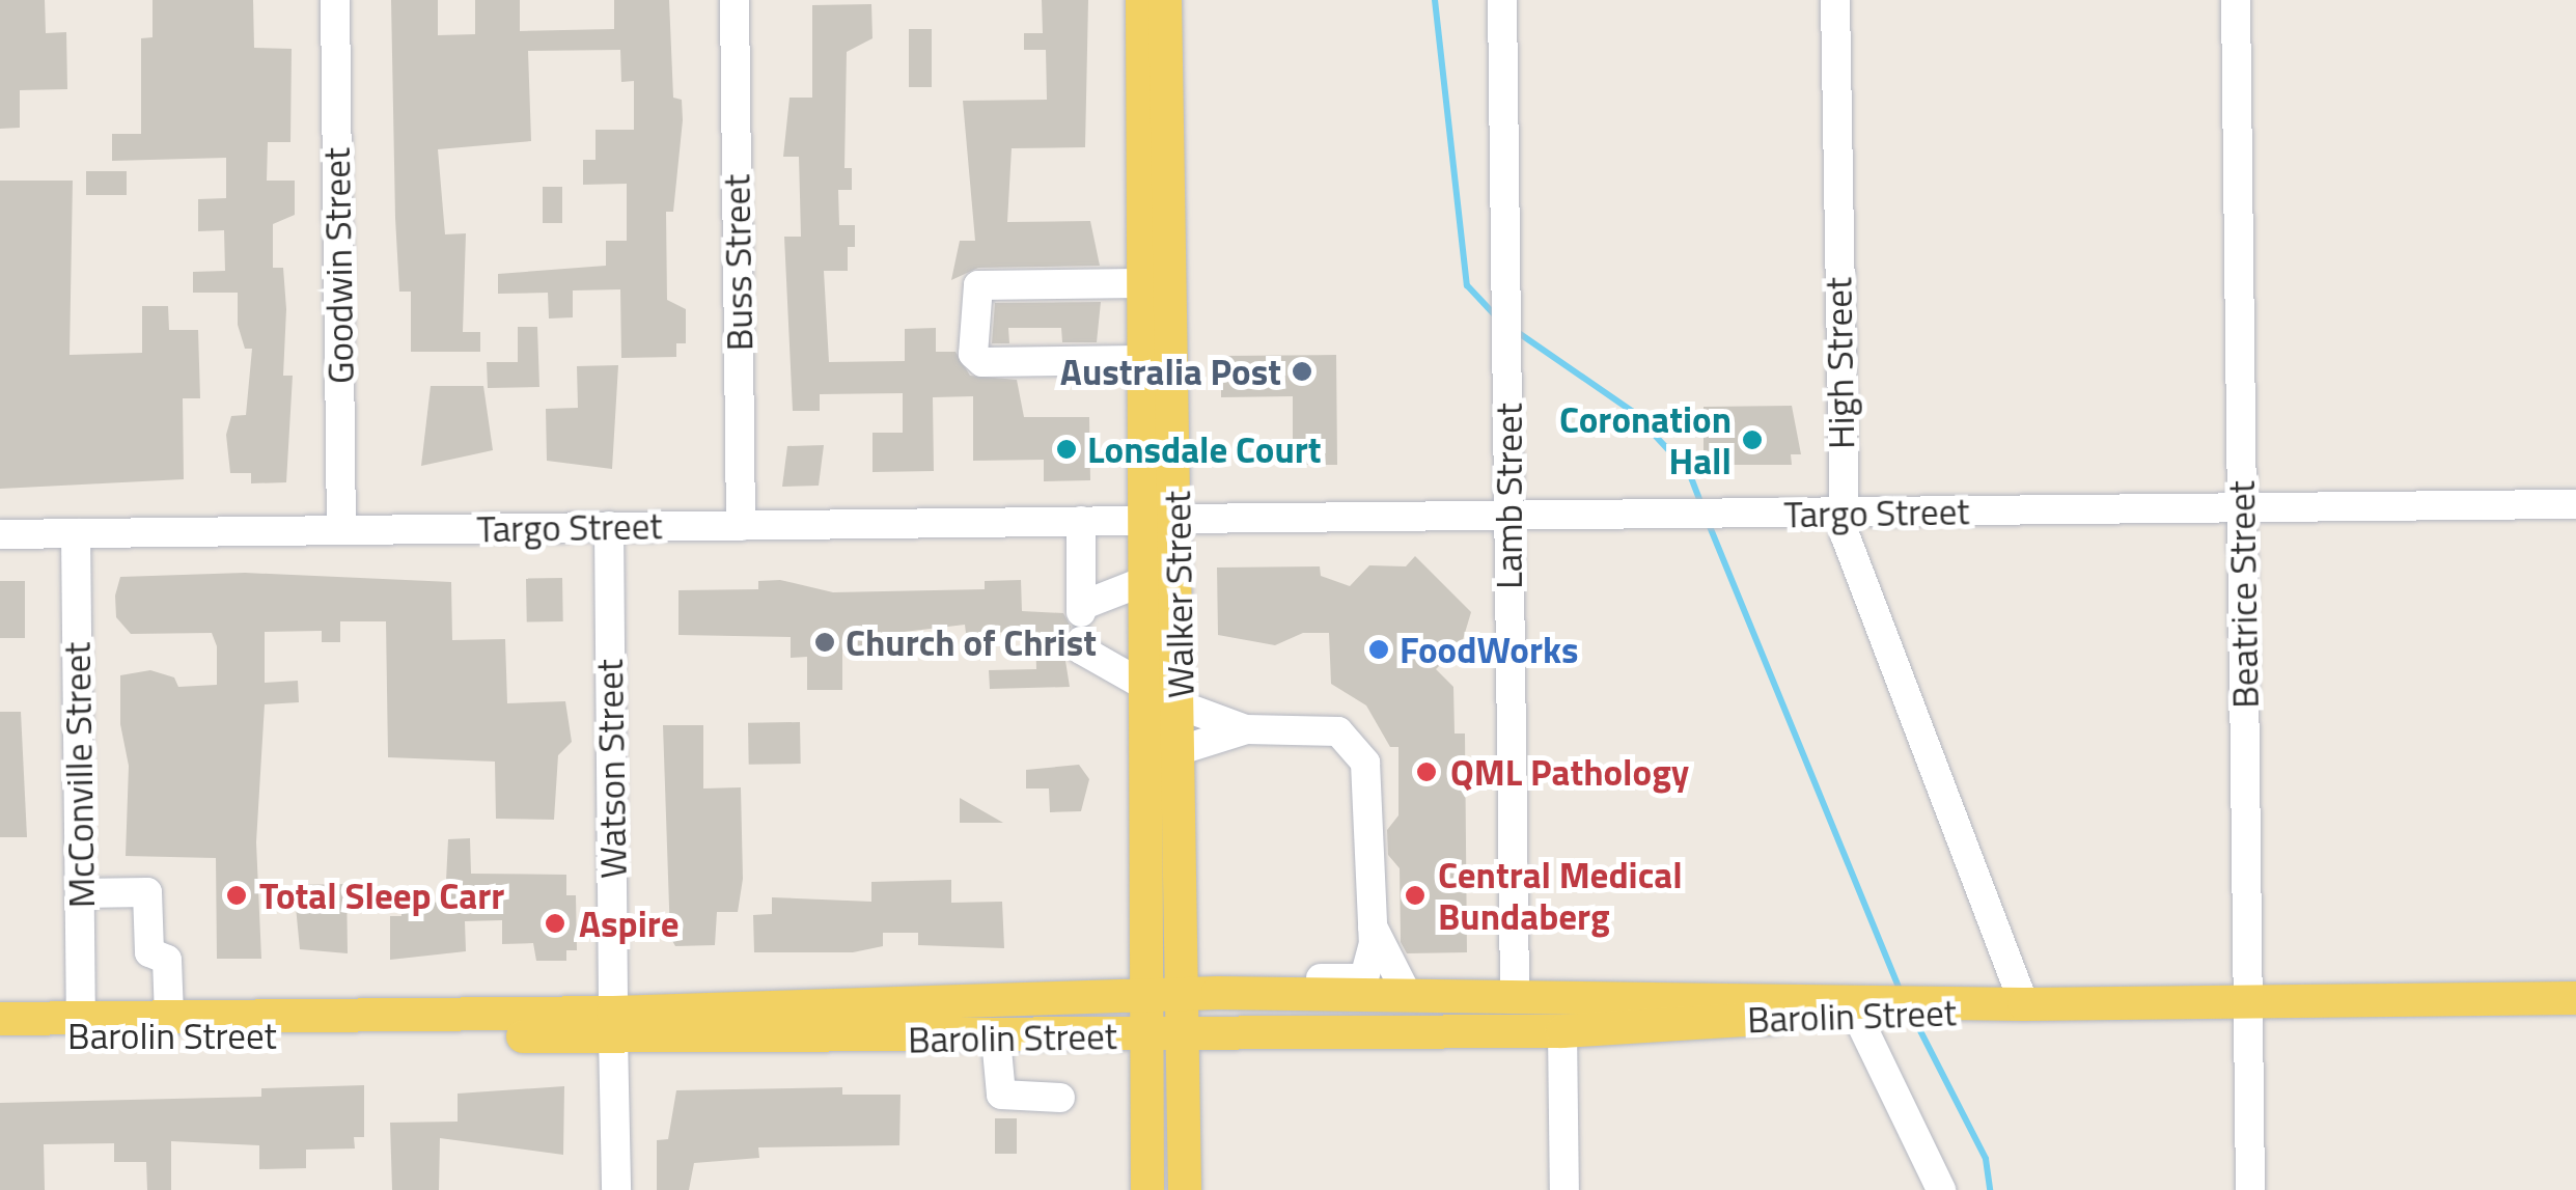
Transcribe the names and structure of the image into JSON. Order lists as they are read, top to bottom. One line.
{"streets":{"main road":["Walker Street","Barolin Street"],"street":["Buss Street","Goodwin Street","High Street","Lamb Street","Targo Street","Beatrice Street","Watson Street","McConville Street"]},"crossings":[["Buss Street","Targo Street"],["Goodwin Street","Targo Street"],["High Street","Targo Street"],["High Street","Barolin Street"],["Lamb Street","Targo Street"],["Lamb Street","Barolin Street"],["Targo Street","Walker Street"],["Targo Street","Beatrice Street"],["Targo Street","Watson Street"],["Targo Street","McConville Street"],["Walker Street","Barolin Street"],["Beatrice Street","Barolin Street"],["Watson Street","Barolin Street"],["McConville Street","Barolin Street"]],"places":["Australia Post","Coronation Hall","Lonsdale Court","Church of Christ","FoodWorks","QML Pathology","Total Sleep Carr","Central Medical Bundaberg","Aspire"]}
